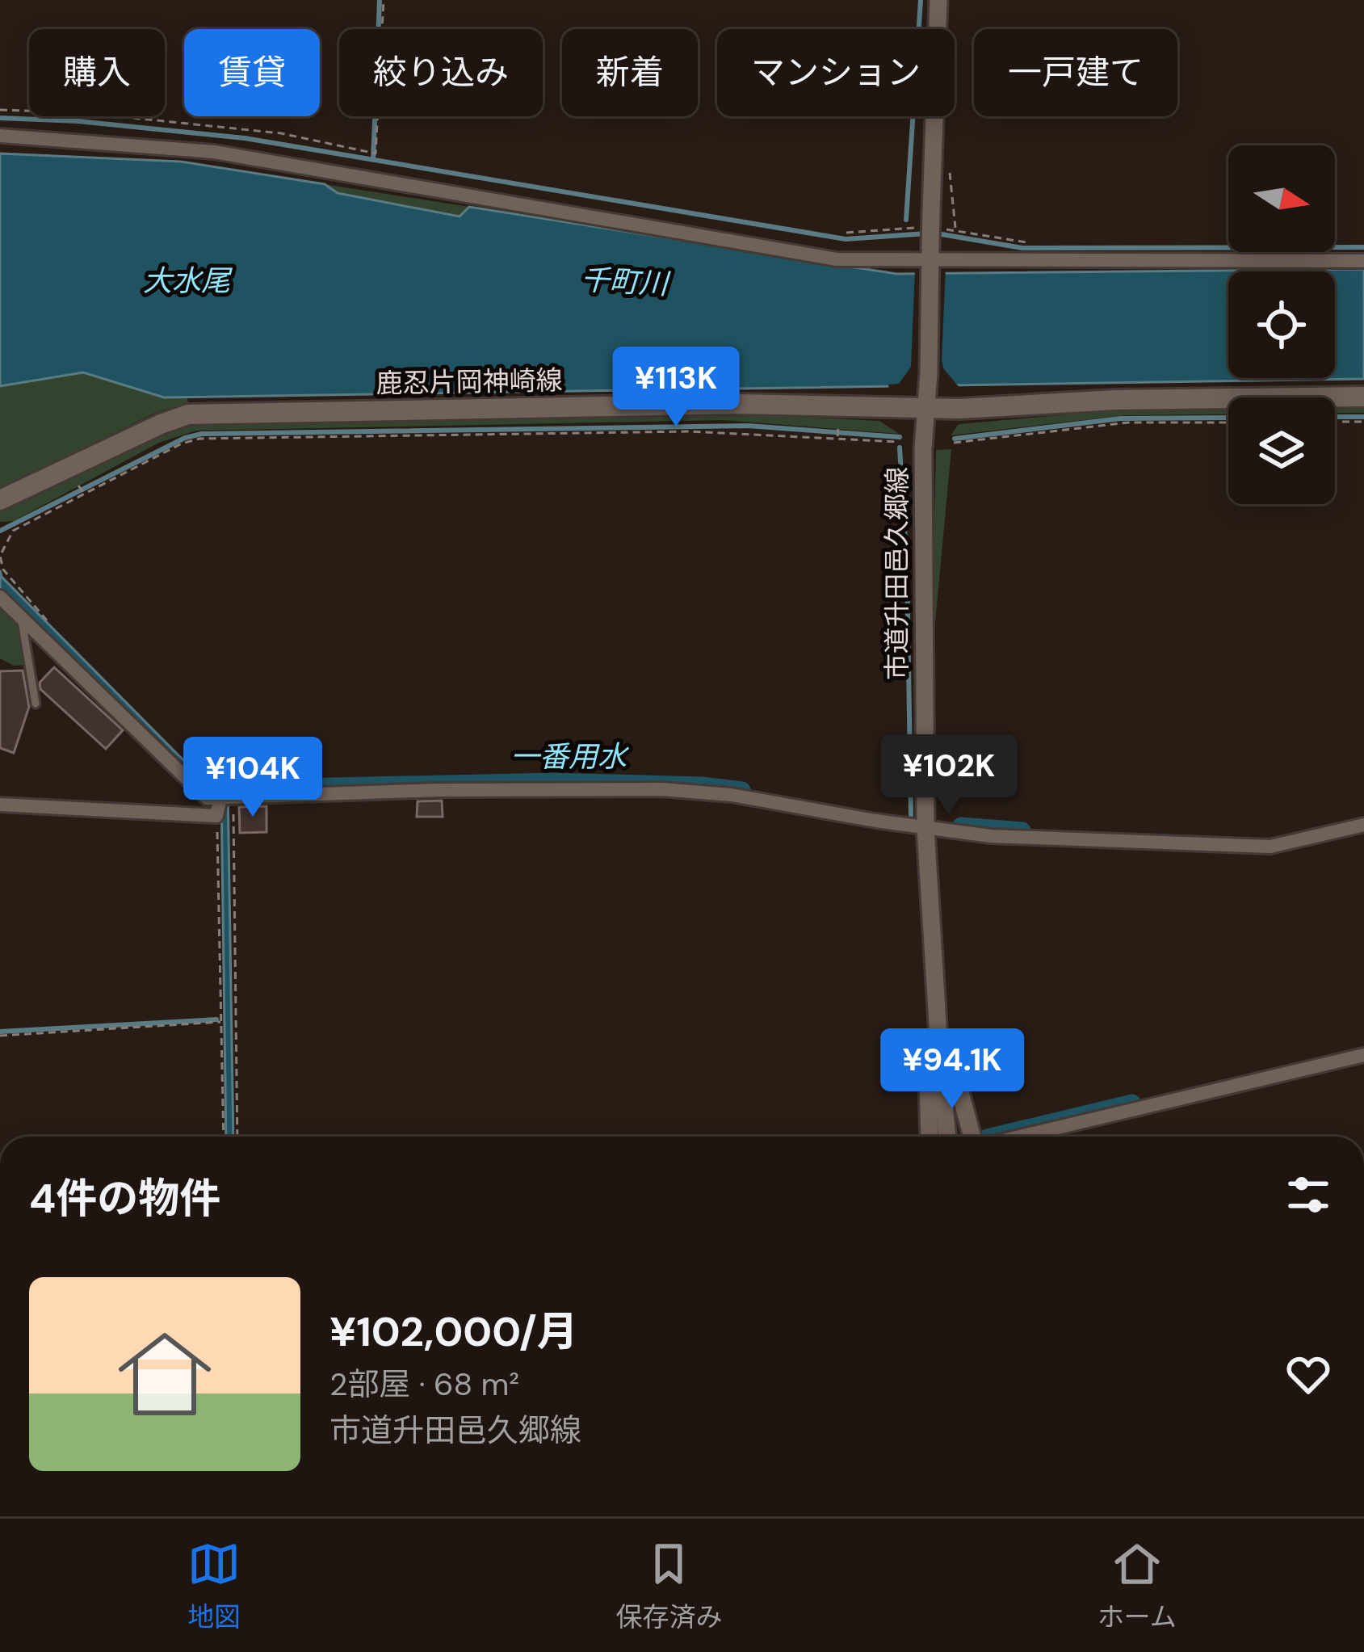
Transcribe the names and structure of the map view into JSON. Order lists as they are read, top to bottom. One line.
{"streets":{"main road":["鹿忍片岡神崎線"],"street":["市道升田邑久郷線"]},"crossings":[["鹿忍片岡神崎線","市道升田邑久郷線"]],"water":["大水尾","千町川","一番用水"],"north":"right","page":{"chip":["購入","賃貸","絞り込み","新着","マンション","一戸建て"],"price":["¥113K","¥102K","¥104K","¥94.1K"],"heading":"4件の物件","list":[{"name":"¥102,000/月","note":"2部屋 · 68 m² · 市道升田邑久郷線"}],"tabs":["地図","保存済み","ホーム"]}}
